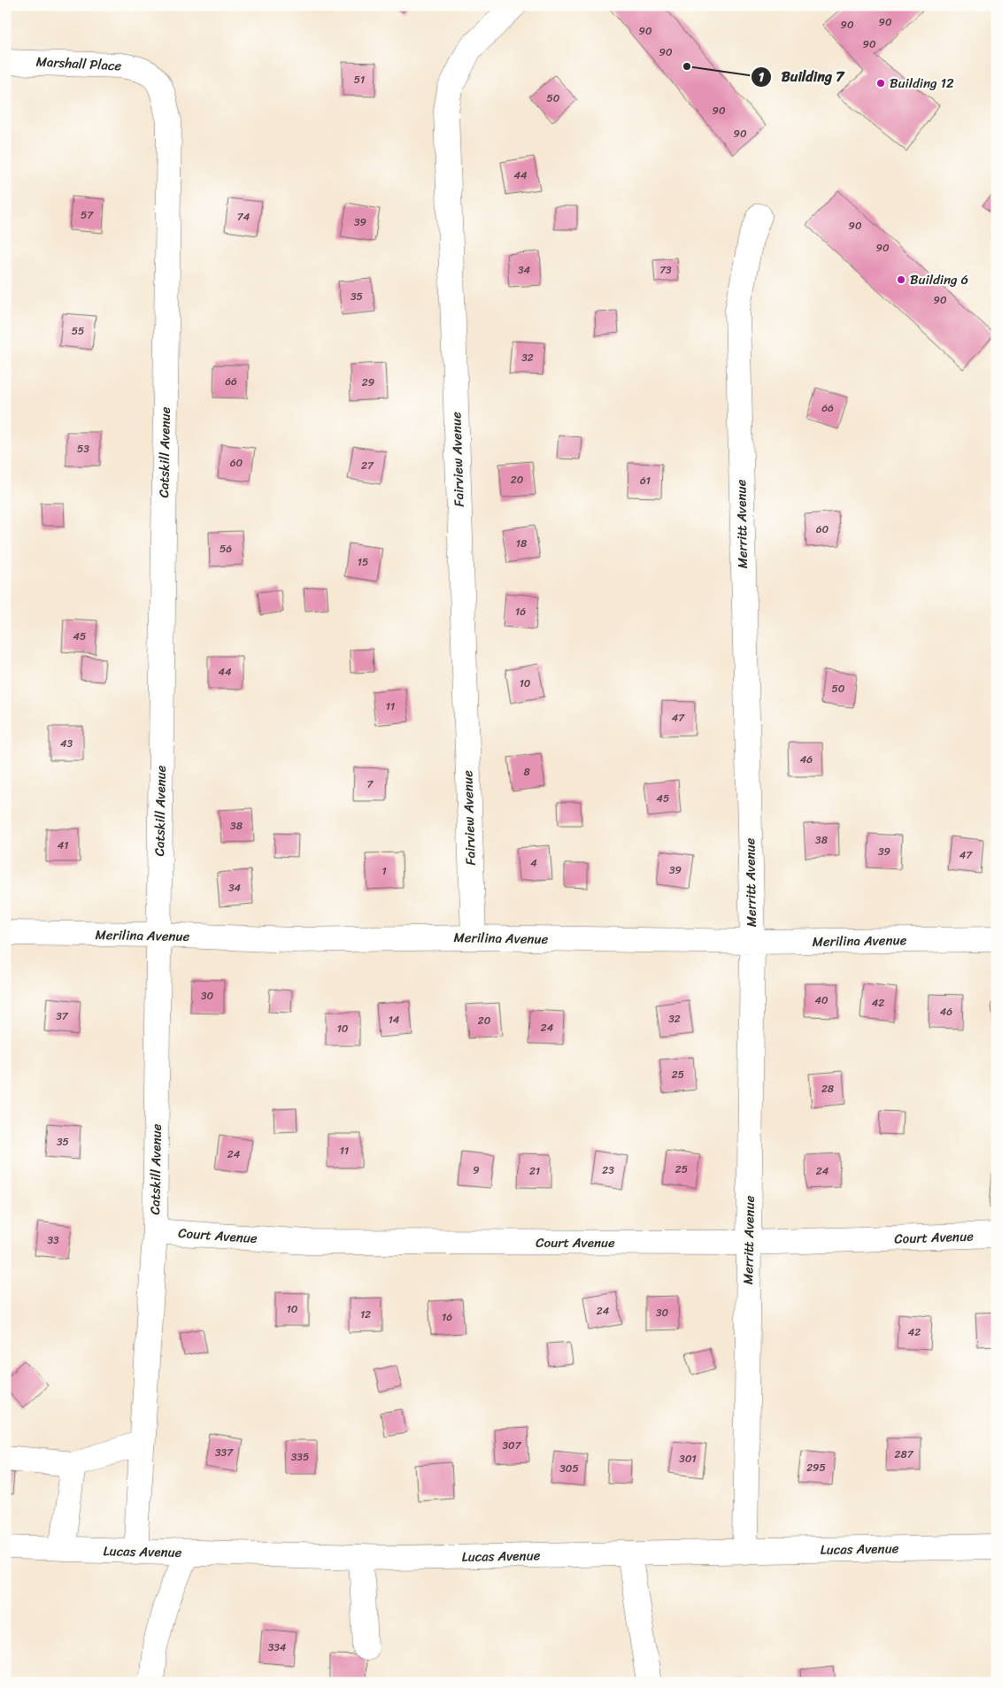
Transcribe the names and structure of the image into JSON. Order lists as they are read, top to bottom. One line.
{"streets":{"street":["Marshall Place","Catskill Avenue","Fairview Avenue","Merritt Avenue","Merilina Avenue","Court Avenue","Lucas Avenue"]},"crossings":[["Marshall Place","Catskill Avenue"],["Catskill Avenue","Merilina Avenue"],["Catskill Avenue","Court Avenue"],["Catskill Avenue","Lucas Avenue"],["Fairview Avenue","Merilina Avenue"],["Merritt Avenue","Merilina Avenue"],["Merritt Avenue","Court Avenue"],["Merritt Avenue","Lucas Avenue"]],"places":["Building 7","Building 12","Building 6"],"house_numbers":["90","90","90","90","90","51","50","90","90","44","57","74","39","90","90","34","73","35","90","55","32","66","29","66","53","60","27","20","61","60","18","56","15","16","45","44","10","50","11","47","43","46","8","7","45","38","38","41","39","47","4","39","1","34","30","40","42","46","37","32","14","20","24","10","25","28","35","11","24","25","9","23","21","24","33","10","24","30","12","16","42","307","337","287","335","301","295","305","334"]}
